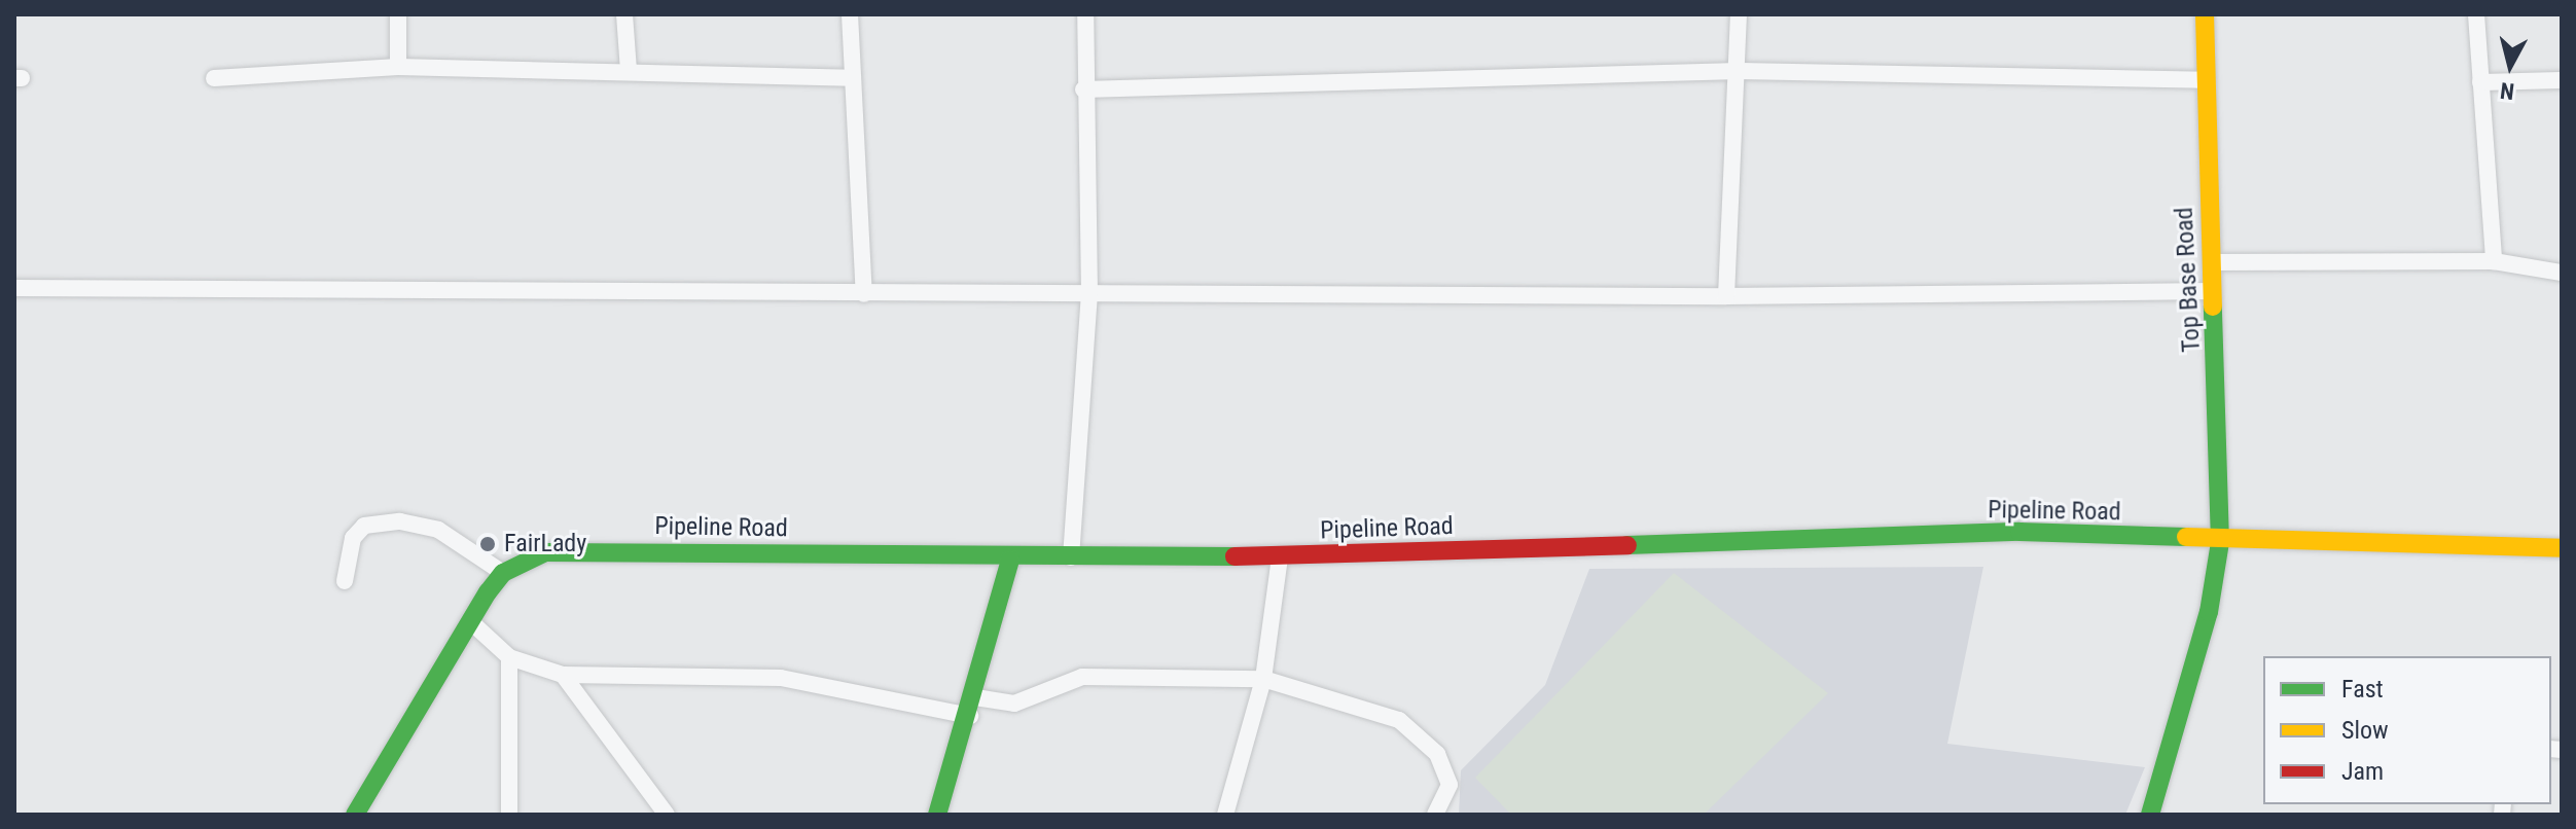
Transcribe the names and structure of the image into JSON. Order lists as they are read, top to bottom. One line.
{"streets":{"street":["Top Base Road","Pipeline Road"]},"crossings":[["Top Base Road","Pipeline Road"]],"places":["FairLady"],"legend":["Fast","Slow","Jam"],"north":"bottom"}
